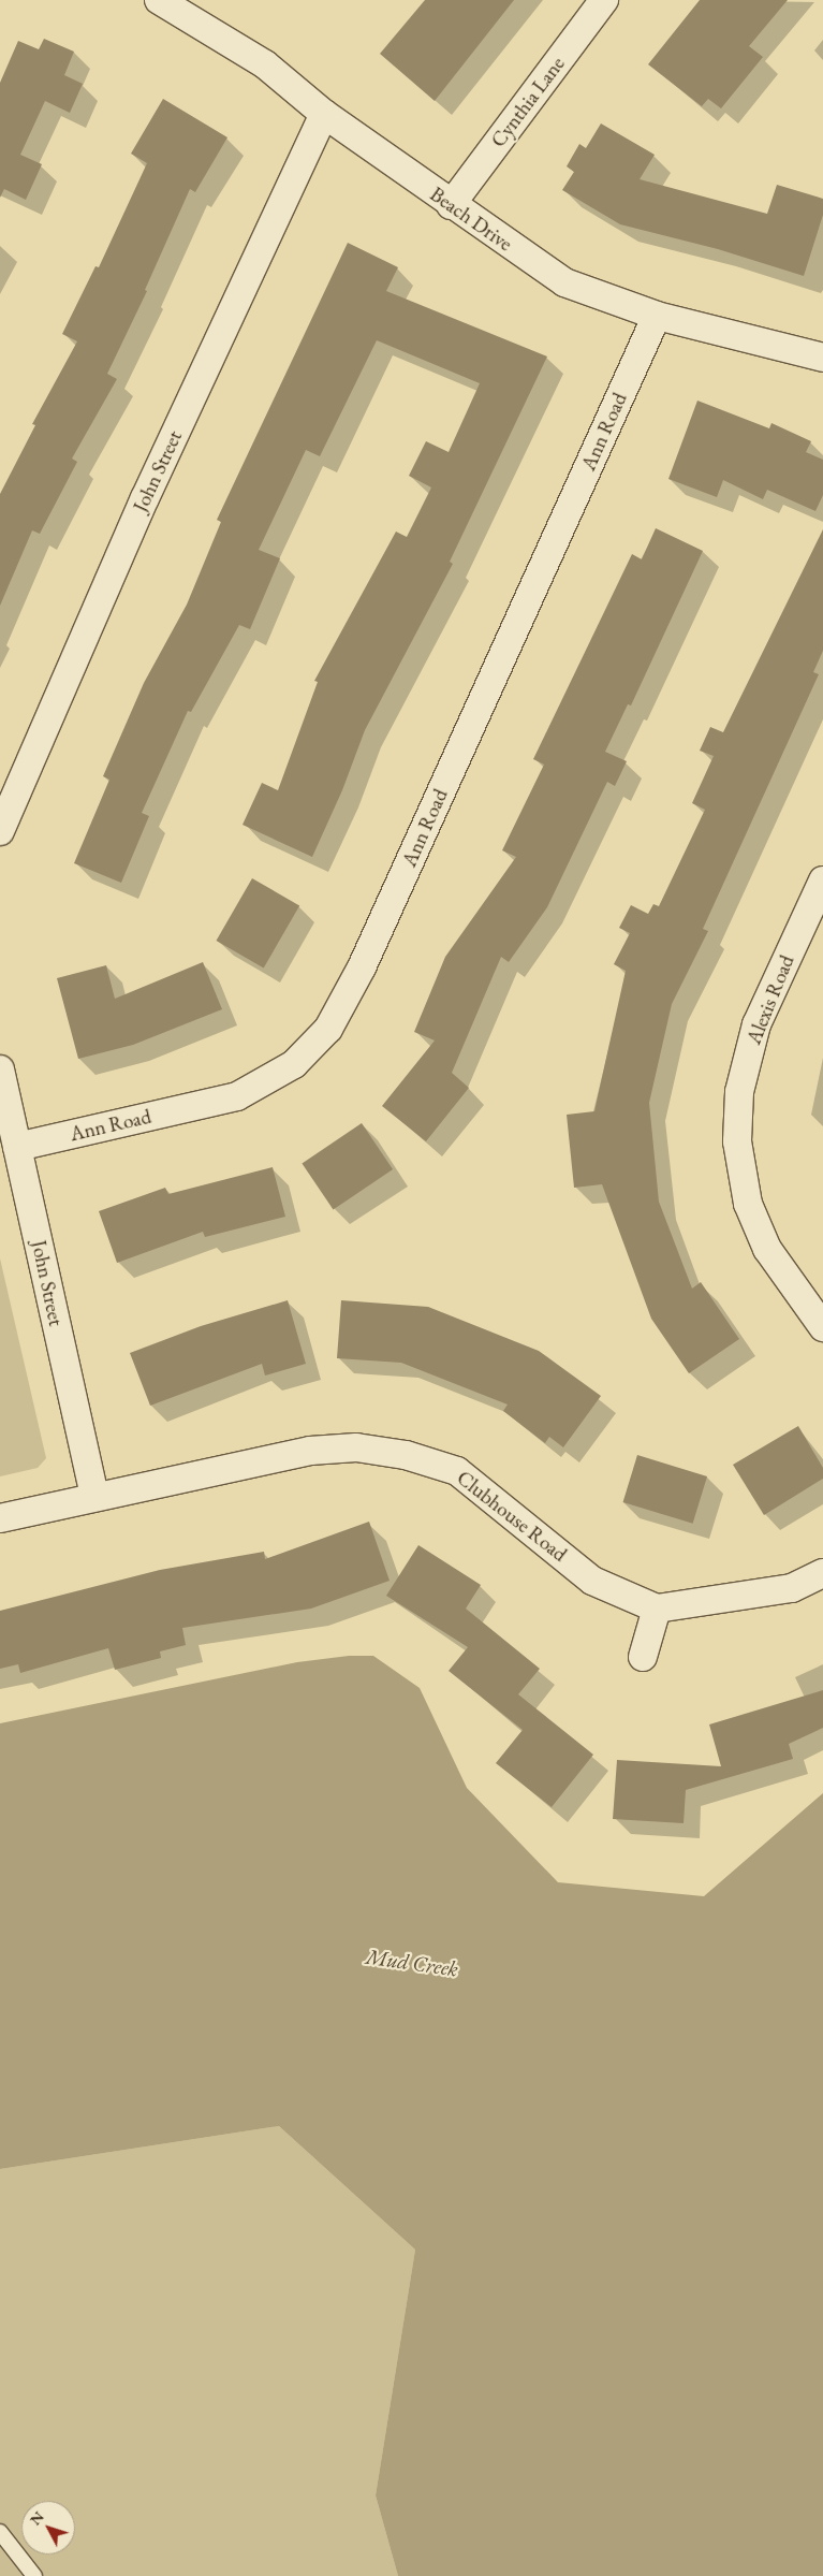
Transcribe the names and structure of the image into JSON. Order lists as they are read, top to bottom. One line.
{"streets":{"street":["Cynthia Lane","Beach Drive","Ann Road","John Street","Alexis Road","Clubhouse Road"]},"crossings":[["Cynthia Lane","Beach Drive"],["Beach Drive","Ann Road"],["Beach Drive","John Street"],["Ann Road","John Street"],["John Street","Clubhouse Road"]],"water":["Mud Creek"],"north":"top left"}
